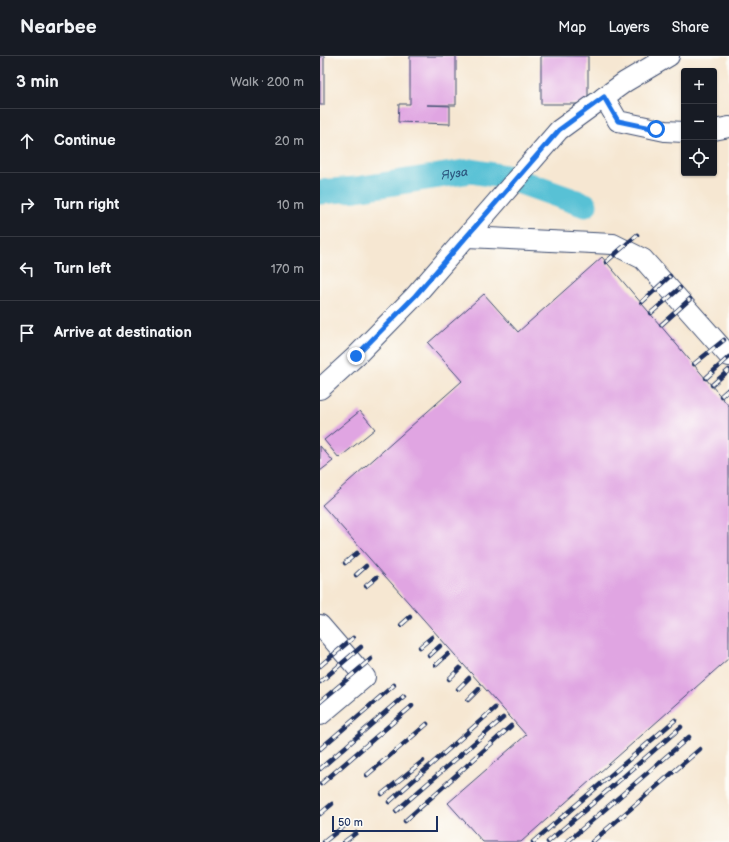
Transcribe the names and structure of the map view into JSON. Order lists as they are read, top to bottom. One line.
{"water":["Яуза"],"scale_bar":"50 m","page":{"header":"Nearbee","nav":["Map","Layers","Share"],"heading":["3 min","Walk · 200 m"],"map_buttons":["+","−"],"list":[["Continue","20 m"],["Turn right","10 m"],["Turn left","170 m"],"Arrive at destination"],"scale":"50 m"}}
